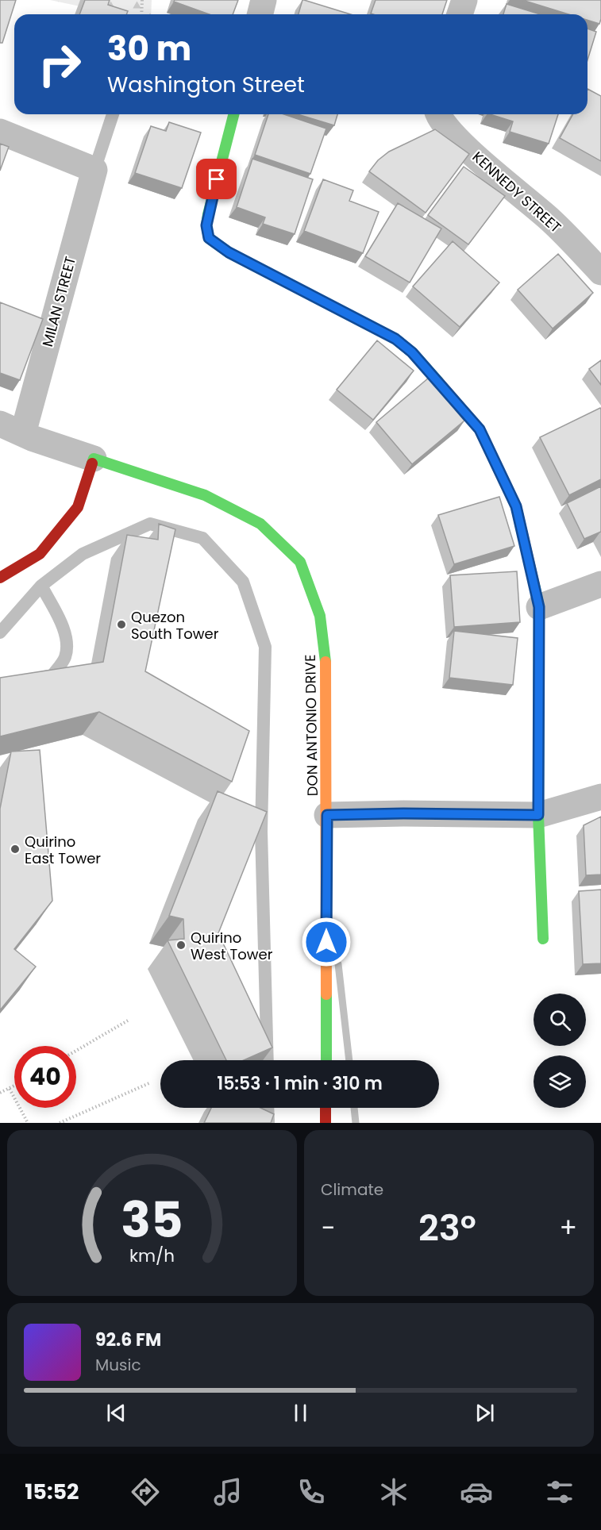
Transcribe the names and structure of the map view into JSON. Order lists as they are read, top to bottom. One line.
{"streets":{"street":["KENNEDY STREET","MILAN STREET","DON ANTONIO DRIVE"]},"places":["Quezon South Tower","Quirino East Tower","Quirino West Tower"],"page":{"turn":["30 m","Washington Street"],"limit":"40","trip":"15:53 · 1 min · 310 m","tile":"Climate","heat":["−","23°","+"],"song":["92.6 FM","Music"],"tabs":"15:52","gauge":["35","km/h"]}}
